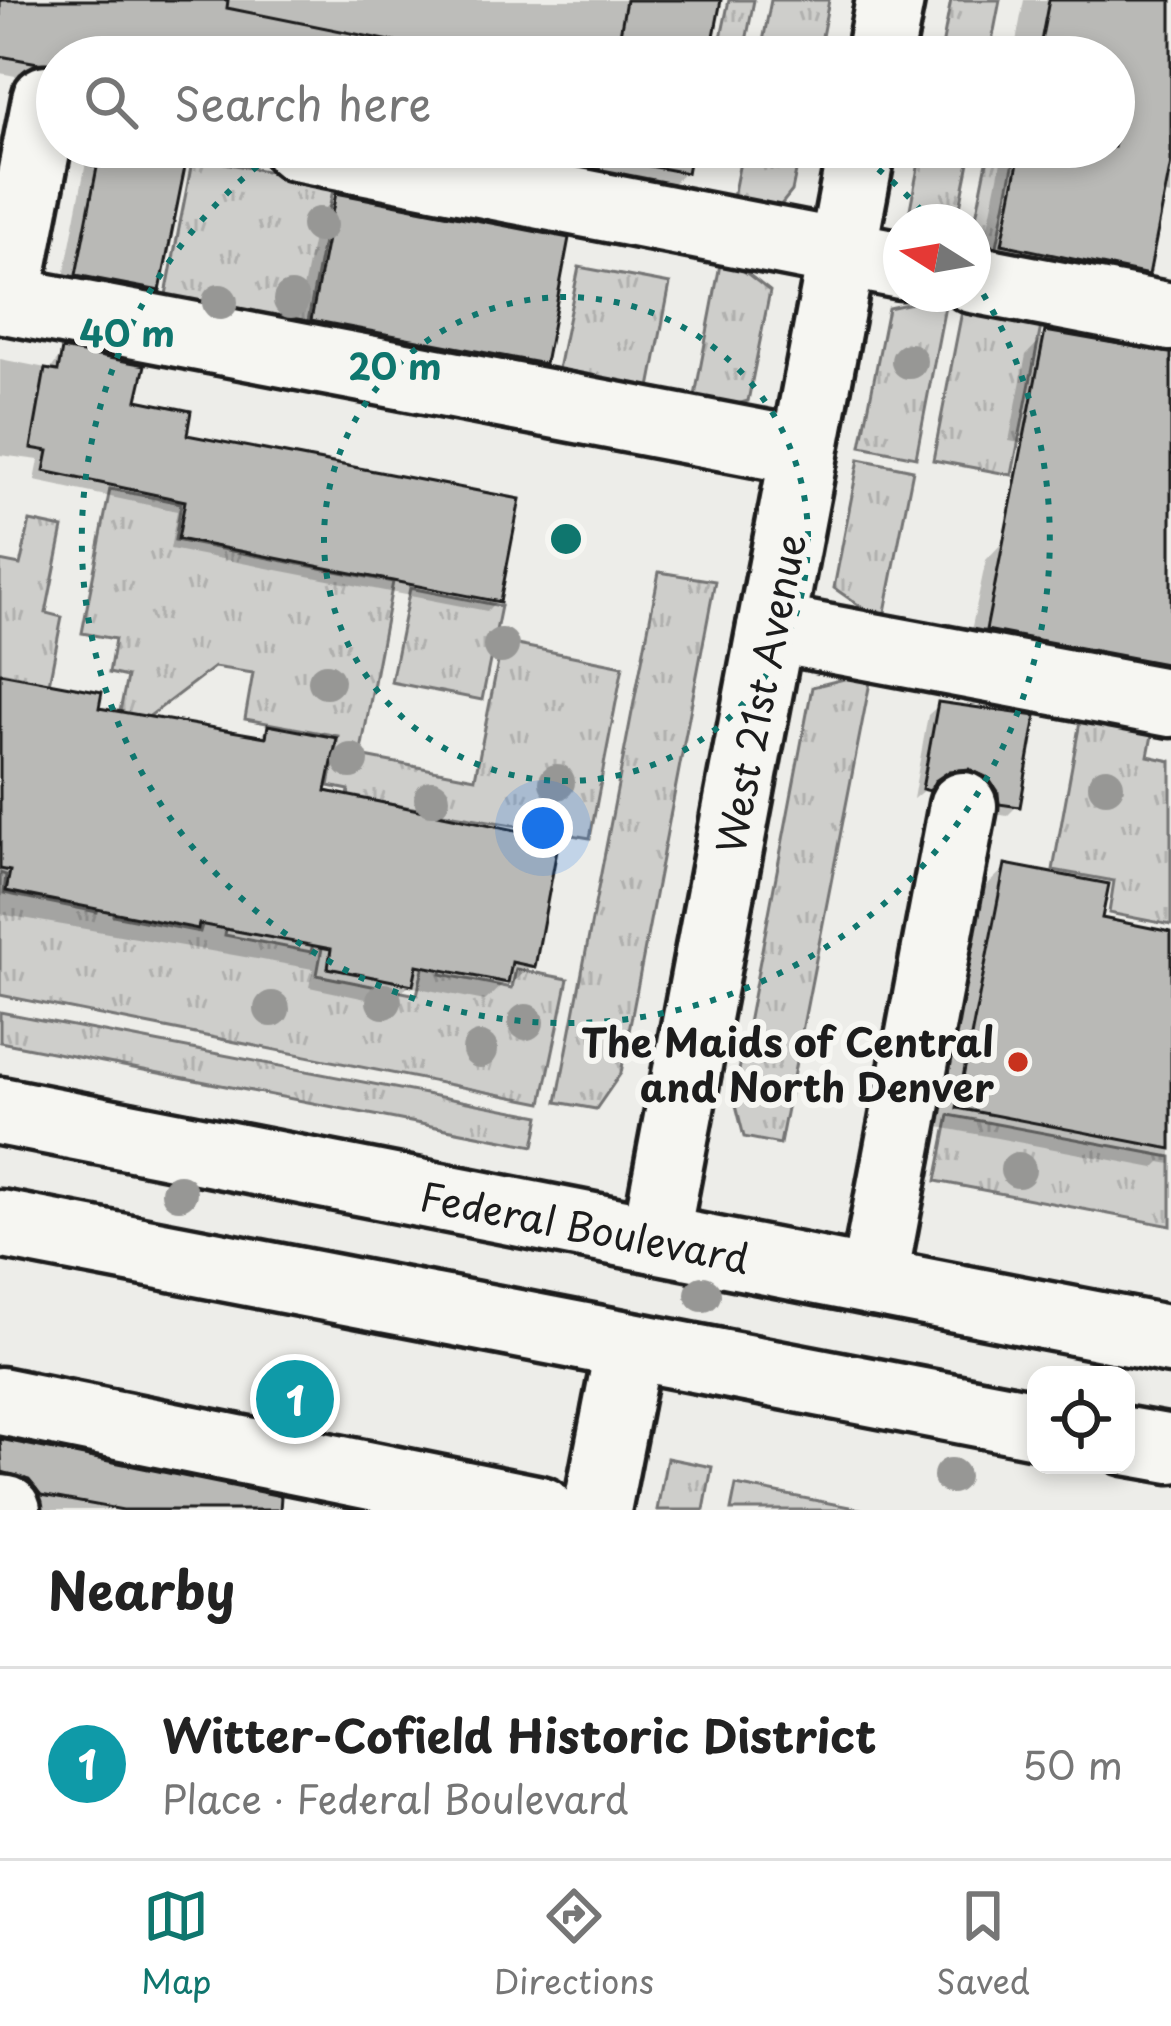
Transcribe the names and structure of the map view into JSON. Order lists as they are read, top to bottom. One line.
{"streets":{"main road":["West 21st Avenue","Federal Boulevard"]},"crossings":[["West 21st Avenue","Federal Boulevard"]],"places":["The Maids of Central and North Denver"],"north":"left","page":{"search":"Search here","pins":"1","heading":"Nearby","list":[{"mark":"1","name":"Witter-Cofield Historic District","note":"Place · Federal Boulevard","value":"50 m"}],"nav":["Map","Directions","Saved"]},"rings":["40 m","20 m"]}
